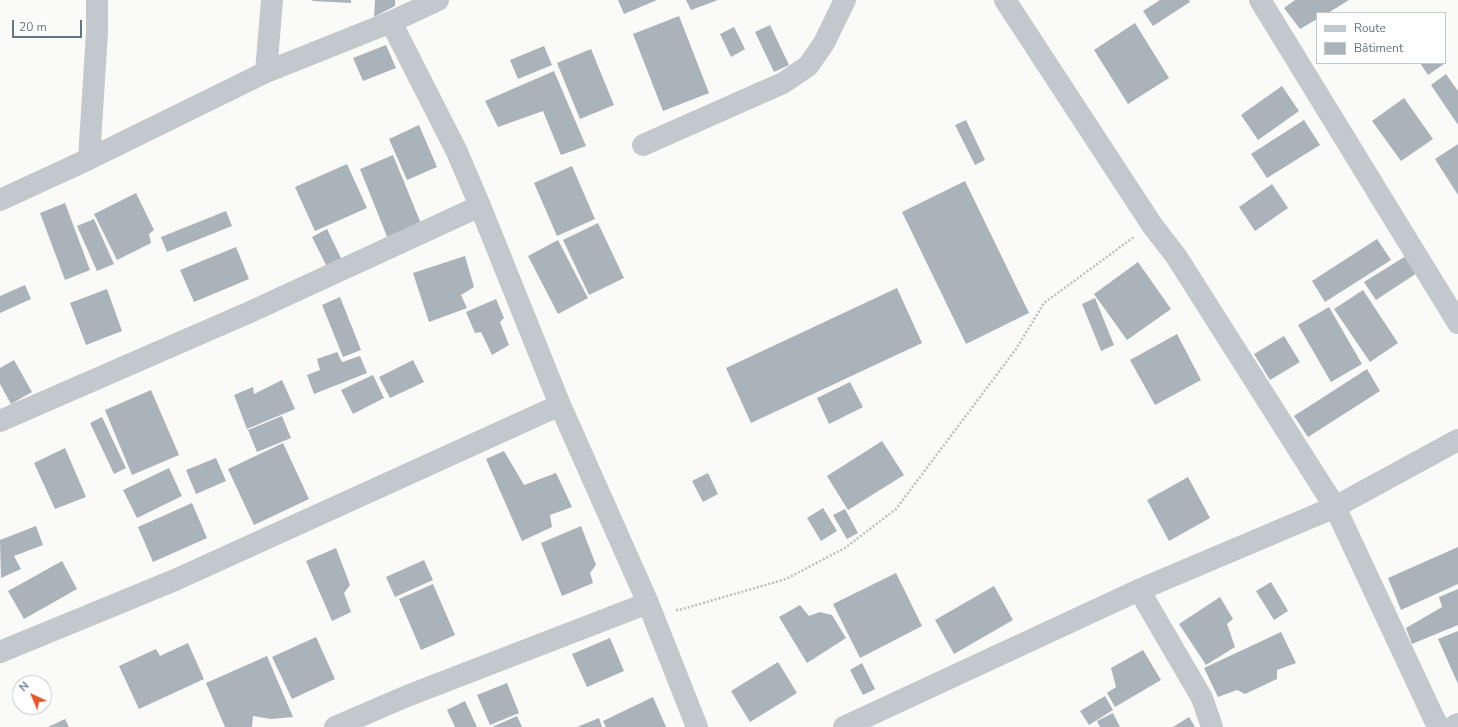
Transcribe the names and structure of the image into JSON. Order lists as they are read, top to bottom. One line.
{"legend":["Route","Bâtiment"],"scale_bar":"20 m","north":"top left"}
